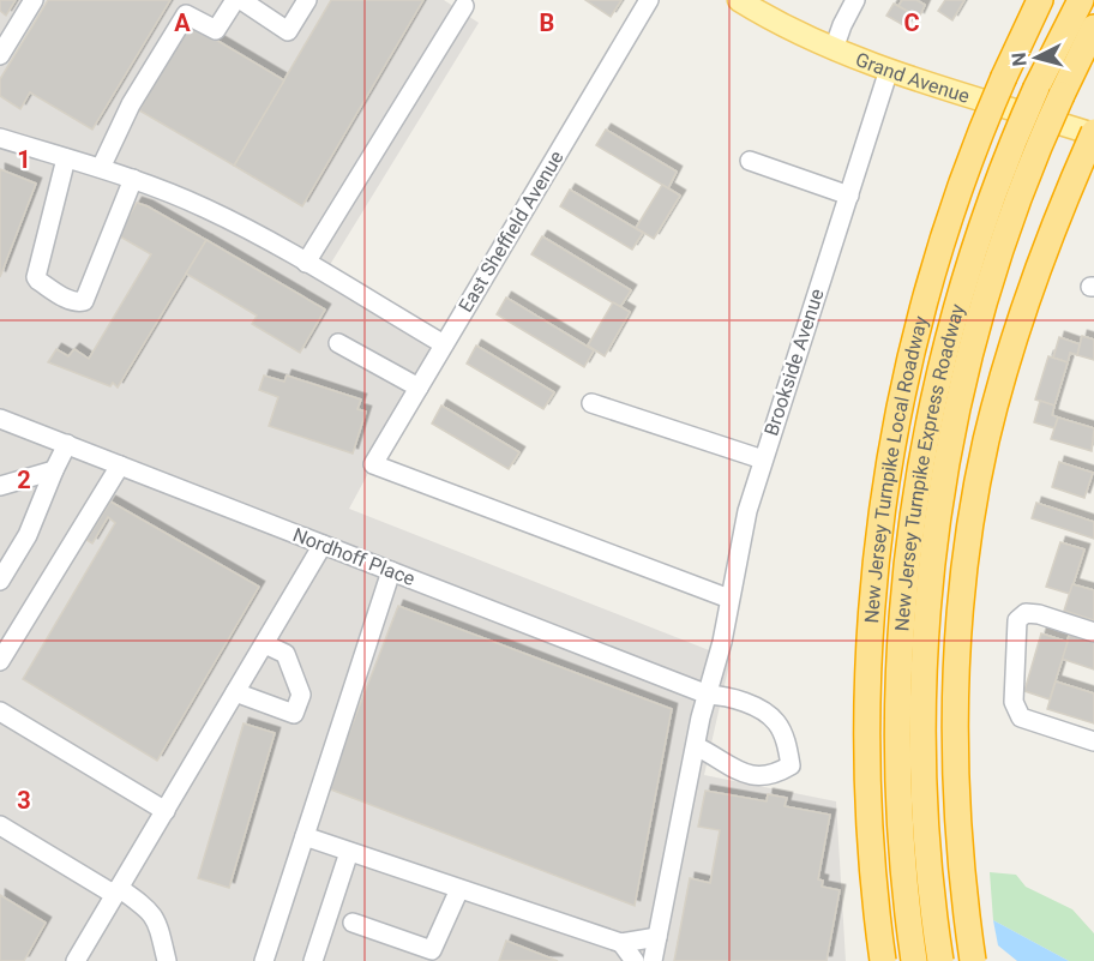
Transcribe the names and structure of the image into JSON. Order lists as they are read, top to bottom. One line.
{"streets":{"highway":["New Jersey Turnpike Local Roadway","New Jersey Turnpike Express Roadway"],"main road":["Grand Avenue"],"street":["East Sheffield Avenue","Brookside Avenue","Nordhoff Place"]},"crossings":[["Grand Avenue","Brookside Avenue"],["East Sheffield Avenue","Brookside Avenue"],["Brookside Avenue","Nordhoff Place"]],"north":"left","grid":{"columns":["A","B","C"],"rows":["1","2","3"]}}
